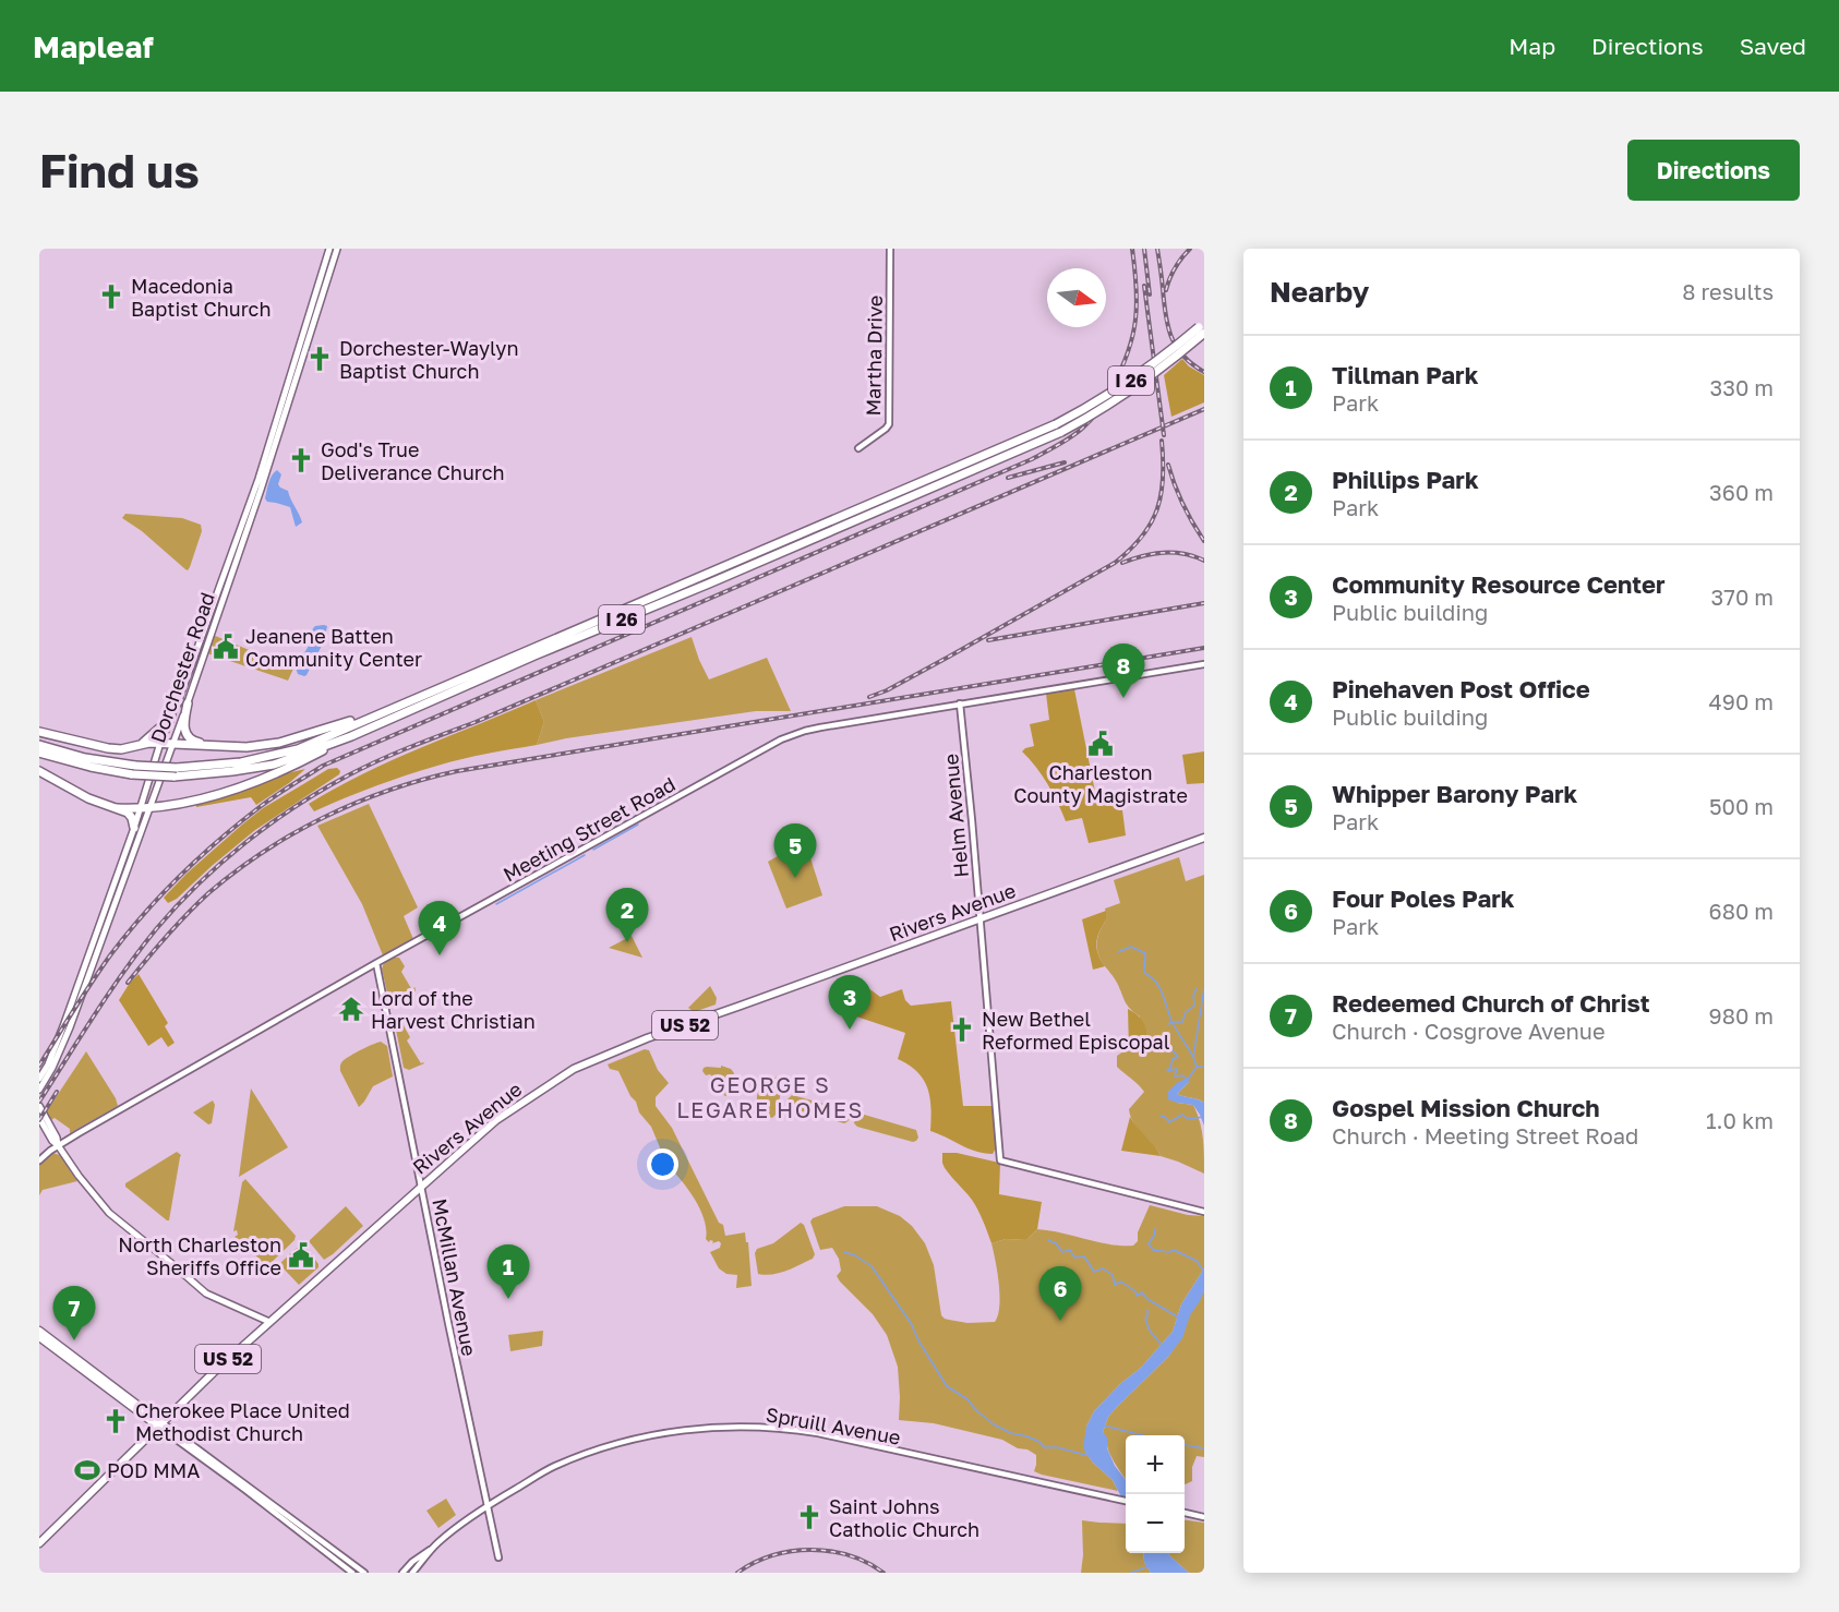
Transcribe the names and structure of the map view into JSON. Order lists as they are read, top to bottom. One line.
{"streets":{"highway":["I 26"],"main road":["Dorchester Road","Rivers Avenue","US 52"],"street":["Martha Drive","Helm Avenue","Meeting Street Road","McMillan Avenue","Spruill Avenue"]},"crossings":[["Helm Avenue","Meeting Street Road"],["Helm Avenue","Rivers Avenue"],["Meeting Street Road","McMillan Avenue"],["Rivers Avenue","McMillan Avenue"],["McMillan Avenue","Spruill Avenue"]],"districts":["GEORGE S LEGARE HOMES"],"places":{"church":["Macedonia Baptist Church","Dorchester-Waylyn Baptist Church","God's True Deliverance Church","New Bethel Reformed Episcopal","Cherokee Place United Methodist Church","Saint Johns Catholic Church"],"public building":["Jeanene Batten Community Center","Charleston County Magistrate","North Charleston Sheriffs Office"],"temple":["Lord of the Harvest Christian"],"sports":["POD MMA"]},"north":"right","page":{"header":"Mapleaf","nav":["Map","Directions","Saved"],"buttons":"Directions","title":"Find us","heading":["Nearby","8 results"],"list":[{"mark":"1","name":"Tillman Park","note":"Park","value":"330 m"},{"mark":"2","name":"Phillips Park","note":"Park","value":"360 m"},{"mark":"3","name":"Community Resource Center","note":"Public building","value":"370 m"},{"mark":"4","name":"Pinehaven Post Office","note":"Public building","value":"490 m"},{"mark":"5","name":"Whipper Barony Park","note":"Park","value":"500 m"},{"mark":"6","name":"Four Poles Park","note":"Park","value":"680 m"},{"mark":"7","name":"Redeemed Church of Christ","note":"Church · Cosgrove Avenue","value":"980 m"},{"mark":"8","name":"Gospel Mission Church","note":"Church · Meeting Street Road","value":"1.0 km"}],"pins":["8","5","2","4","3","1","6","7"],"map_buttons":["+","−"]}}
